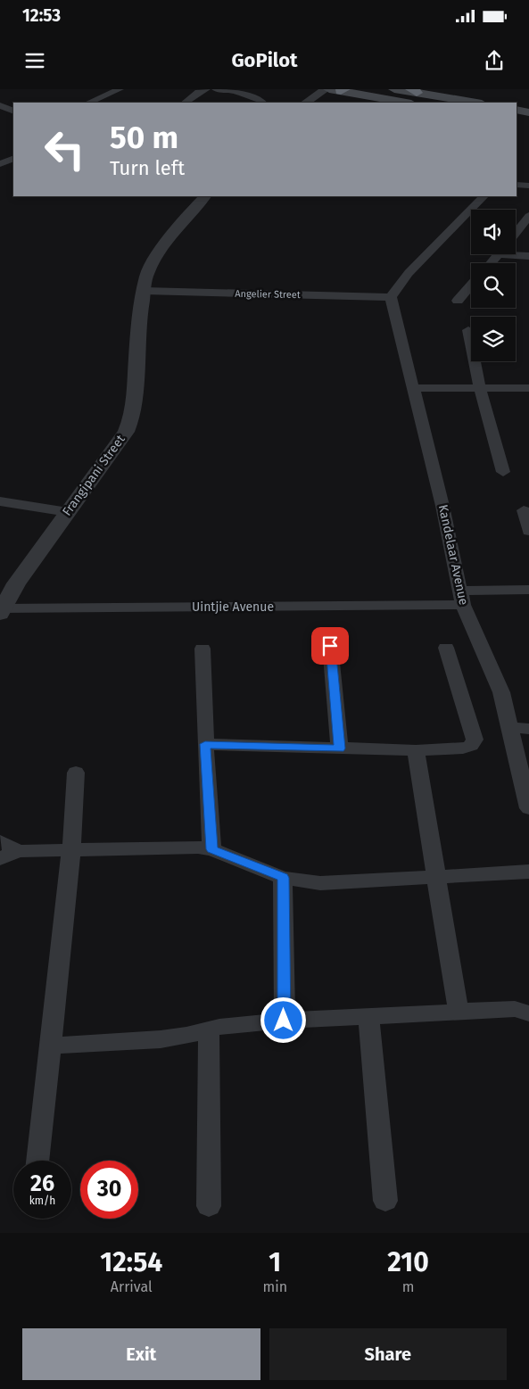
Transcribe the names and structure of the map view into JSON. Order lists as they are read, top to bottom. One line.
{"streets":{"street":["Angelier Street","Frangipani Street","Kandelaar Avenue","Uintjie Avenue"]},"crossings":[["Angelier Street","Frangipani Street"],["Angelier Street","Kandelaar Avenue"],["Frangipani Street","Uintjie Avenue"],["Kandelaar Avenue","Uintjie Avenue"]],"page":{"status":"12:53","header":"GoPilot","turn":["50 m","Turn left"],"speed":"26 km/h","limit":"30","eta":["12:54","Arrival","1","min","210","m"],"buttons":["Exit","Share"]}}
